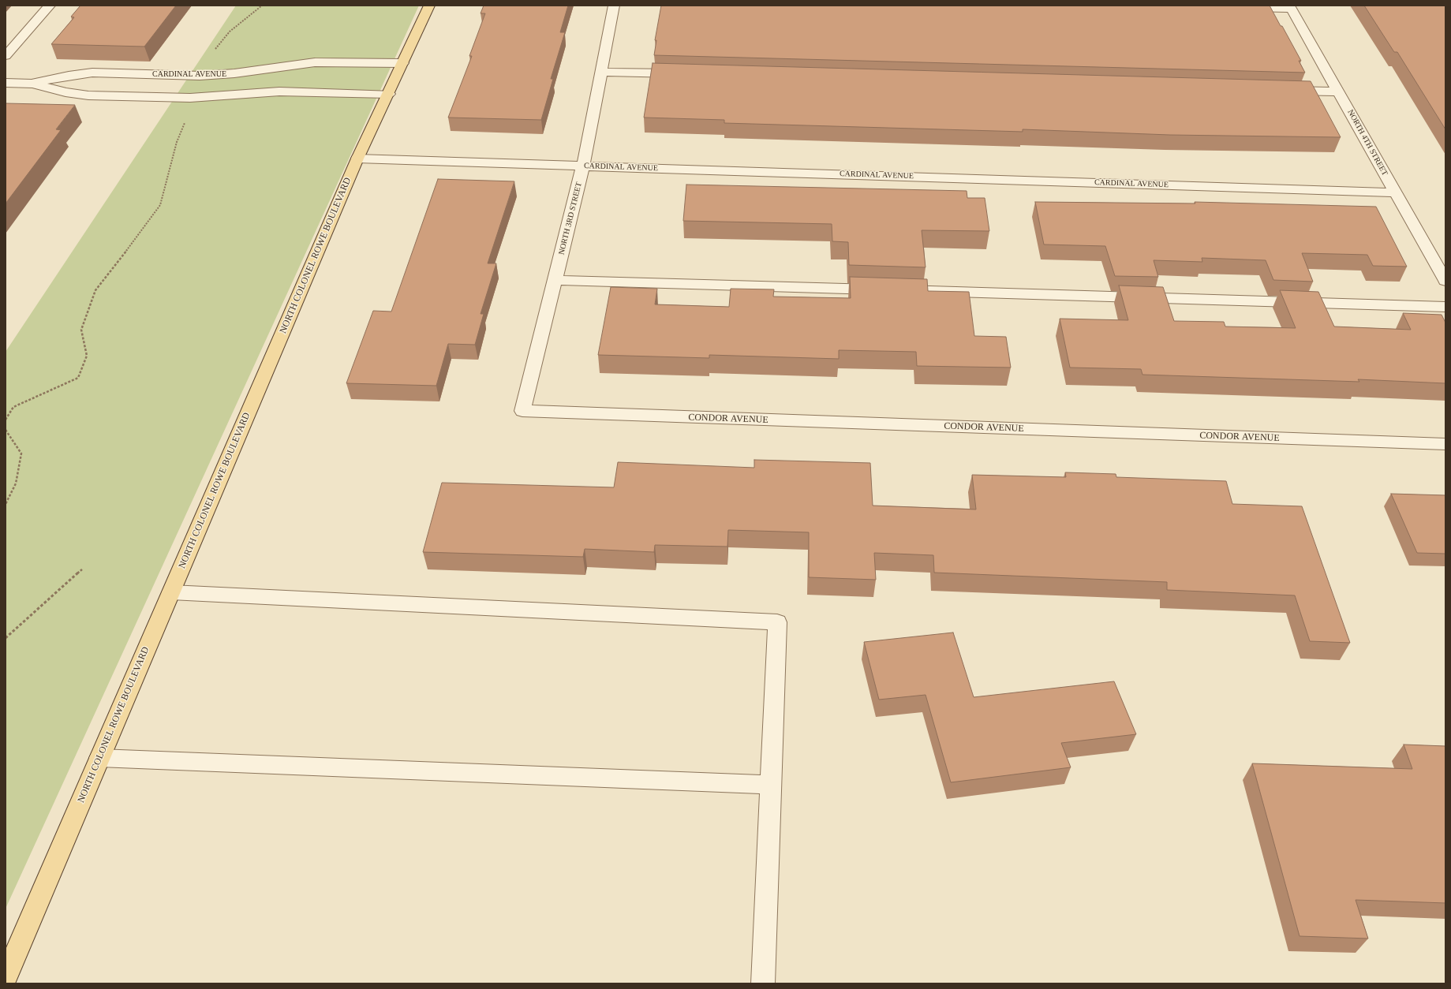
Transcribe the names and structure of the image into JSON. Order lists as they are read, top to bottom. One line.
{"streets":{"main road":["NORTH COLONEL ROWE BOULEVARD"],"street":["CARDINAL AVENUE","NORTH 4TH STREET","NORTH 3RD STREET","CONDOR AVENUE"]},"crossings":[["CARDINAL AVENUE","NORTH 4TH STREET"],["CARDINAL AVENUE","NORTH 3RD STREET"],["CARDINAL AVENUE","NORTH COLONEL ROWE BOULEVARD"],["NORTH 3RD STREET","CONDOR AVENUE"]]}
